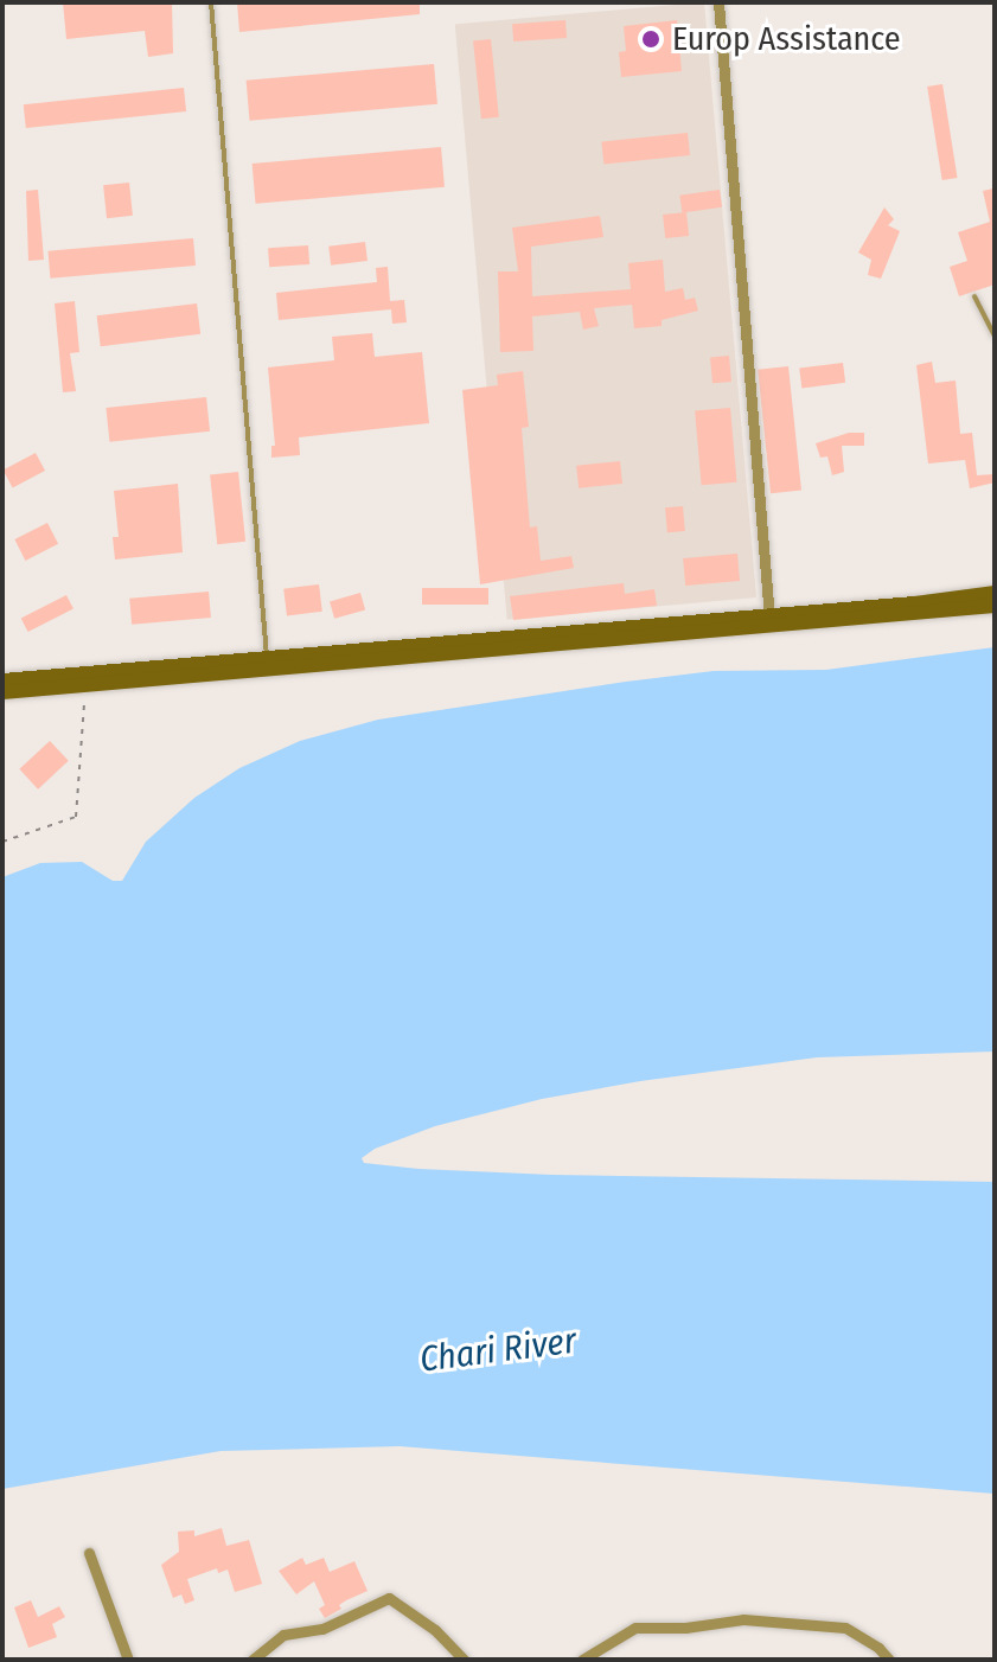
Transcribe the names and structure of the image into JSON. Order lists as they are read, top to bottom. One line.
{"water":["Chari River"],"places":["Europ Assistance"]}
